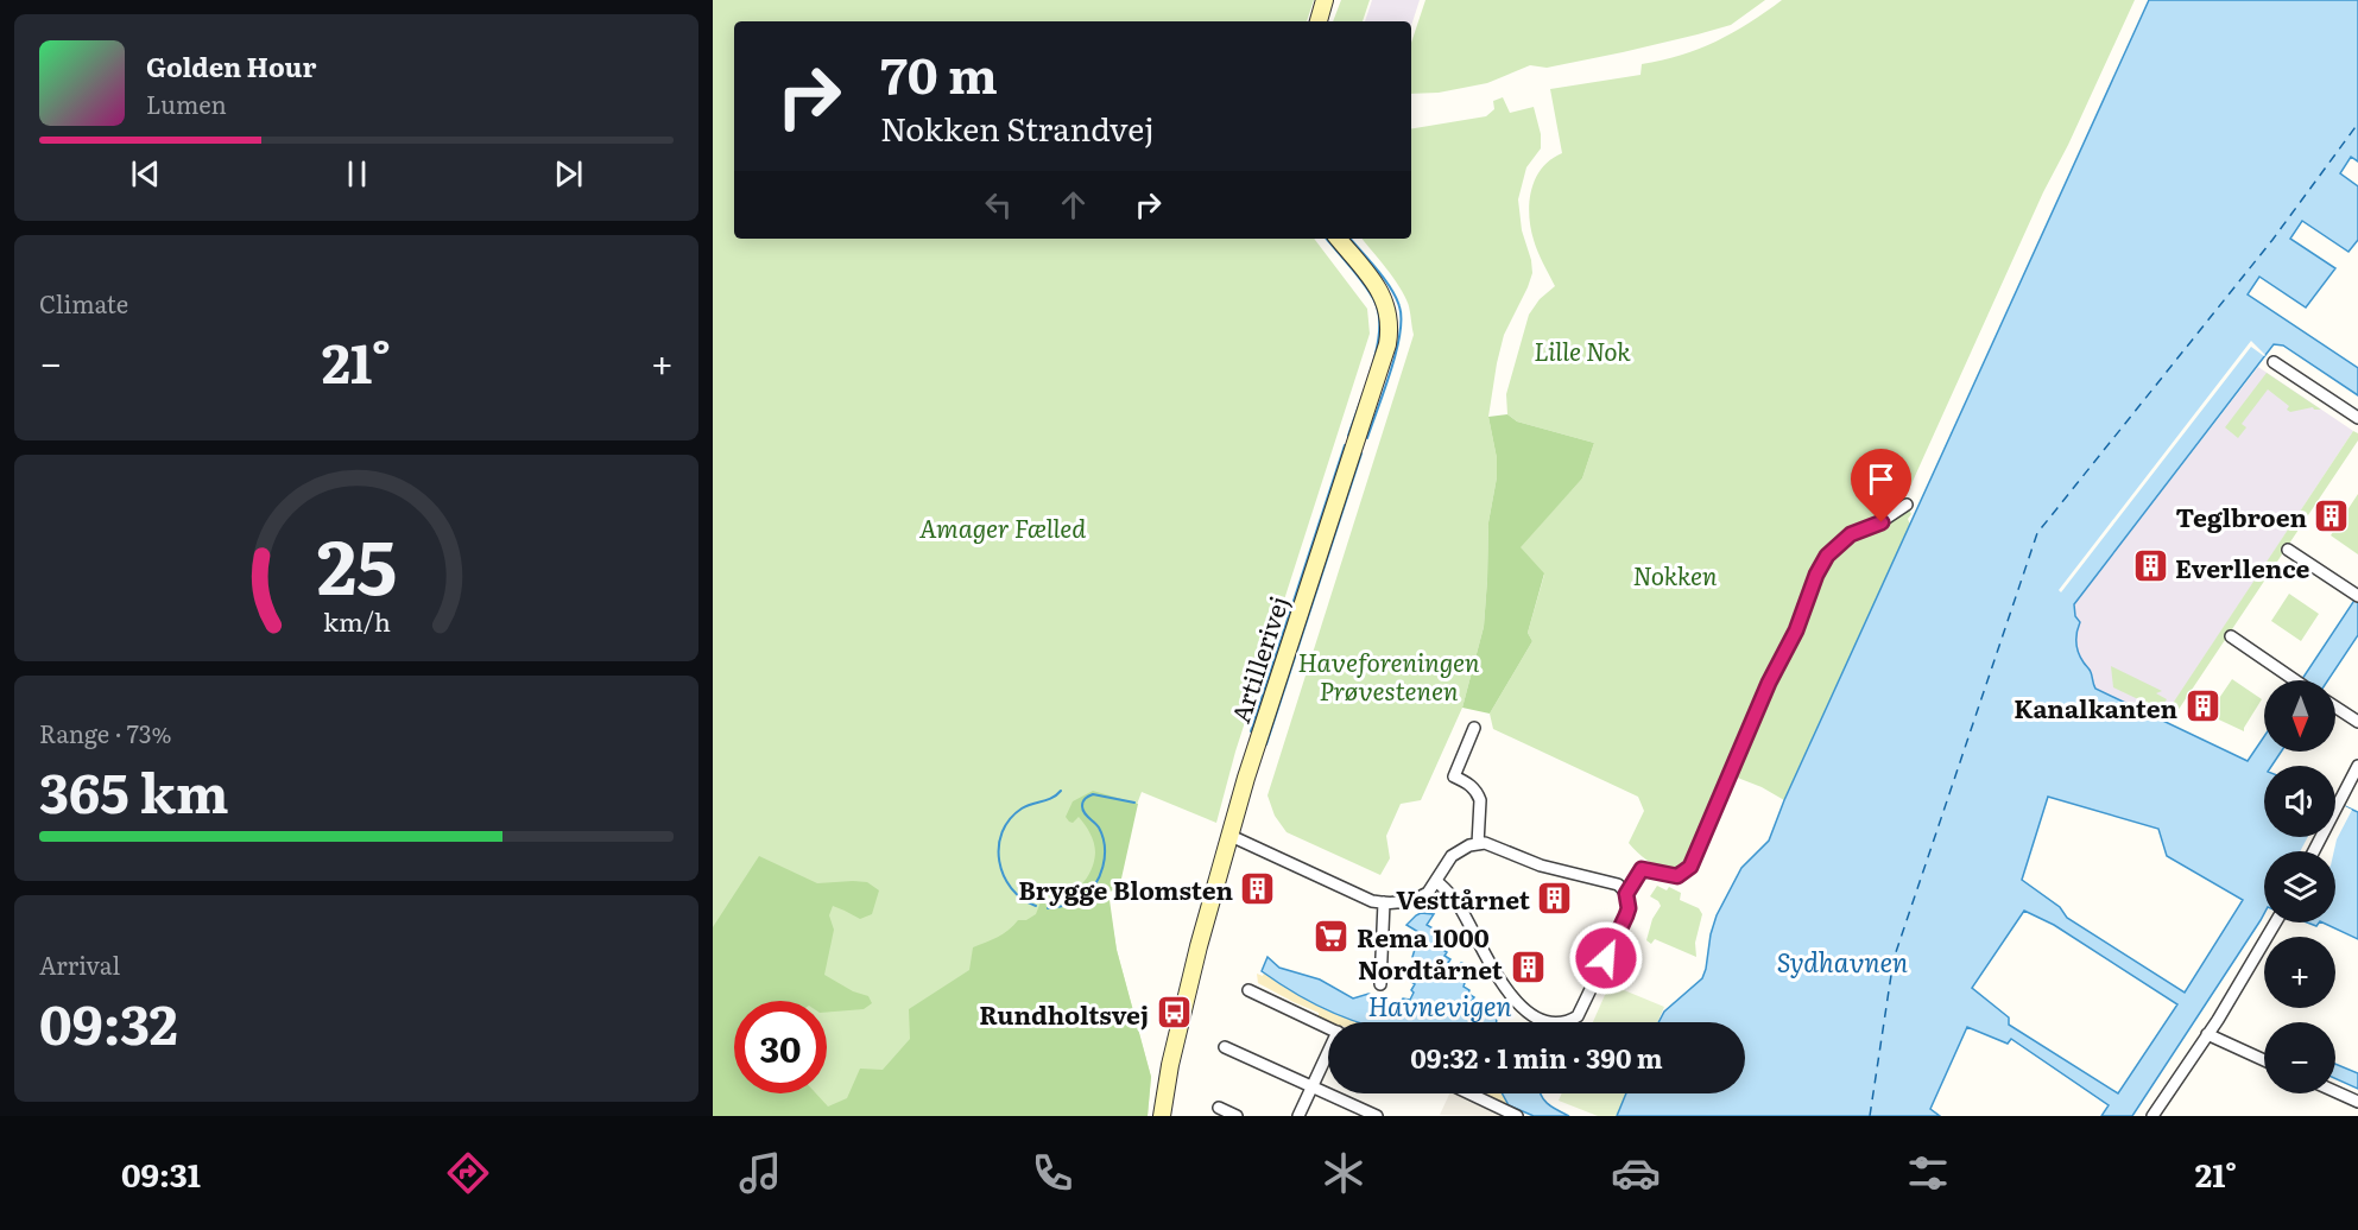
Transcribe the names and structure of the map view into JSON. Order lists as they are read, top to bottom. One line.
{"streets":{"street":["Artillerivej"]},"water":["Sydhavnen","Havnevigen"],"parks":["Lille Nok","Amager Fælled","Nokken","Haveforeningen Prøvestenen"],"places":{"building":["Teglbroen","Everllence","Kanalkanten","Brygge Blomsten","Vesttårnet","Nordtårnet"],"supermarket":["Rema 1000"],"bus stop":["Rundholtsvej"]},"north":"bottom","page":{"turn":["70 m","Nokken Strandvej"],"song":["Golden Hour","Lumen"],"tile":["Climate",["Range · 73%","365 km"],["Arrival","09:32"]],"heat":["−","21°","+"],"map_buttons":["+","−"],"limit":"30","trip":"09:32 · 1 min · 390 m","tabs":["09:31","21°"],"gauge":["25","km/h"]}}
